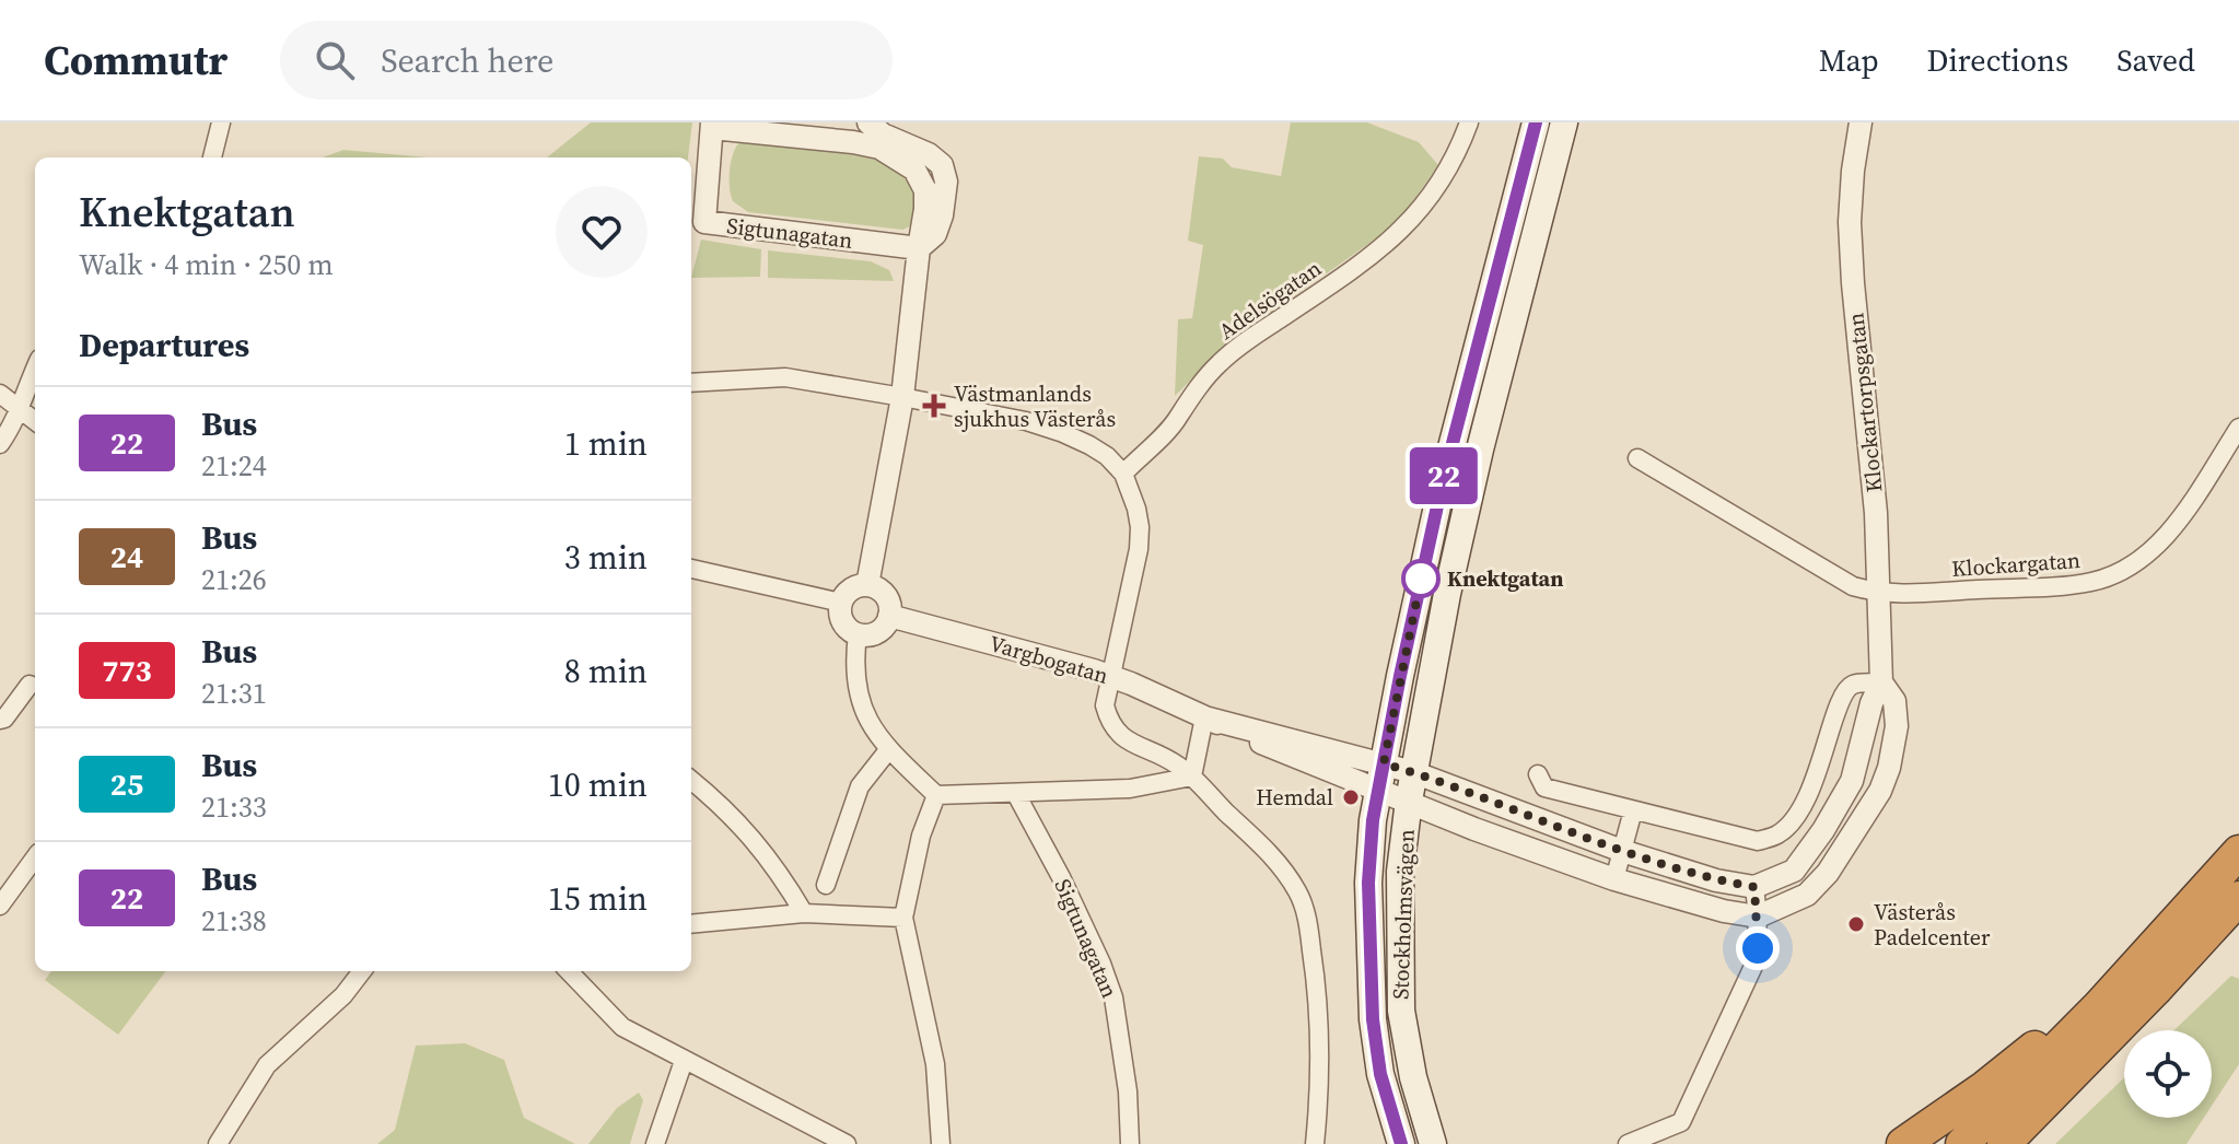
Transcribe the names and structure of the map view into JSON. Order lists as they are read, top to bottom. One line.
{"streets":{"main road":["Stockholmsvägen"],"street":["Sigtunagatan","Adelsögatan","Klockartorpsgatan","Klockargatan","Vargbogatan"]},"crossings":[["Sigtunagatan","Vargbogatan"],["Klockartorpsgatan","Klockargatan"],["Vargbogatan","Stockholmsvägen"]],"places":{"health":["Västmanlands sjukhus Västerås"],"other":["Knektgatan","Hemdal","Västerås Padelcenter"]},"lines":["bus line 22"],"page":{"header":"Commutr","search":"Search here","nav":["Map","Directions","Saved"],"on_map":"22","heading":[["Knektgatan","Walk · 4 min · 250 m"],"Departures"],"list":[{"mark":"22","name":"Bus","note":"21:24","value":"1 min"},{"mark":"24","name":"Bus","note":"21:26","value":"3 min"},{"mark":"773","name":"Bus","note":"21:31","value":"8 min"},{"mark":"25","name":"Bus","note":"21:33","value":"10 min"},{"mark":"22","name":"Bus","note":"21:38","value":"15 min"}]}}
